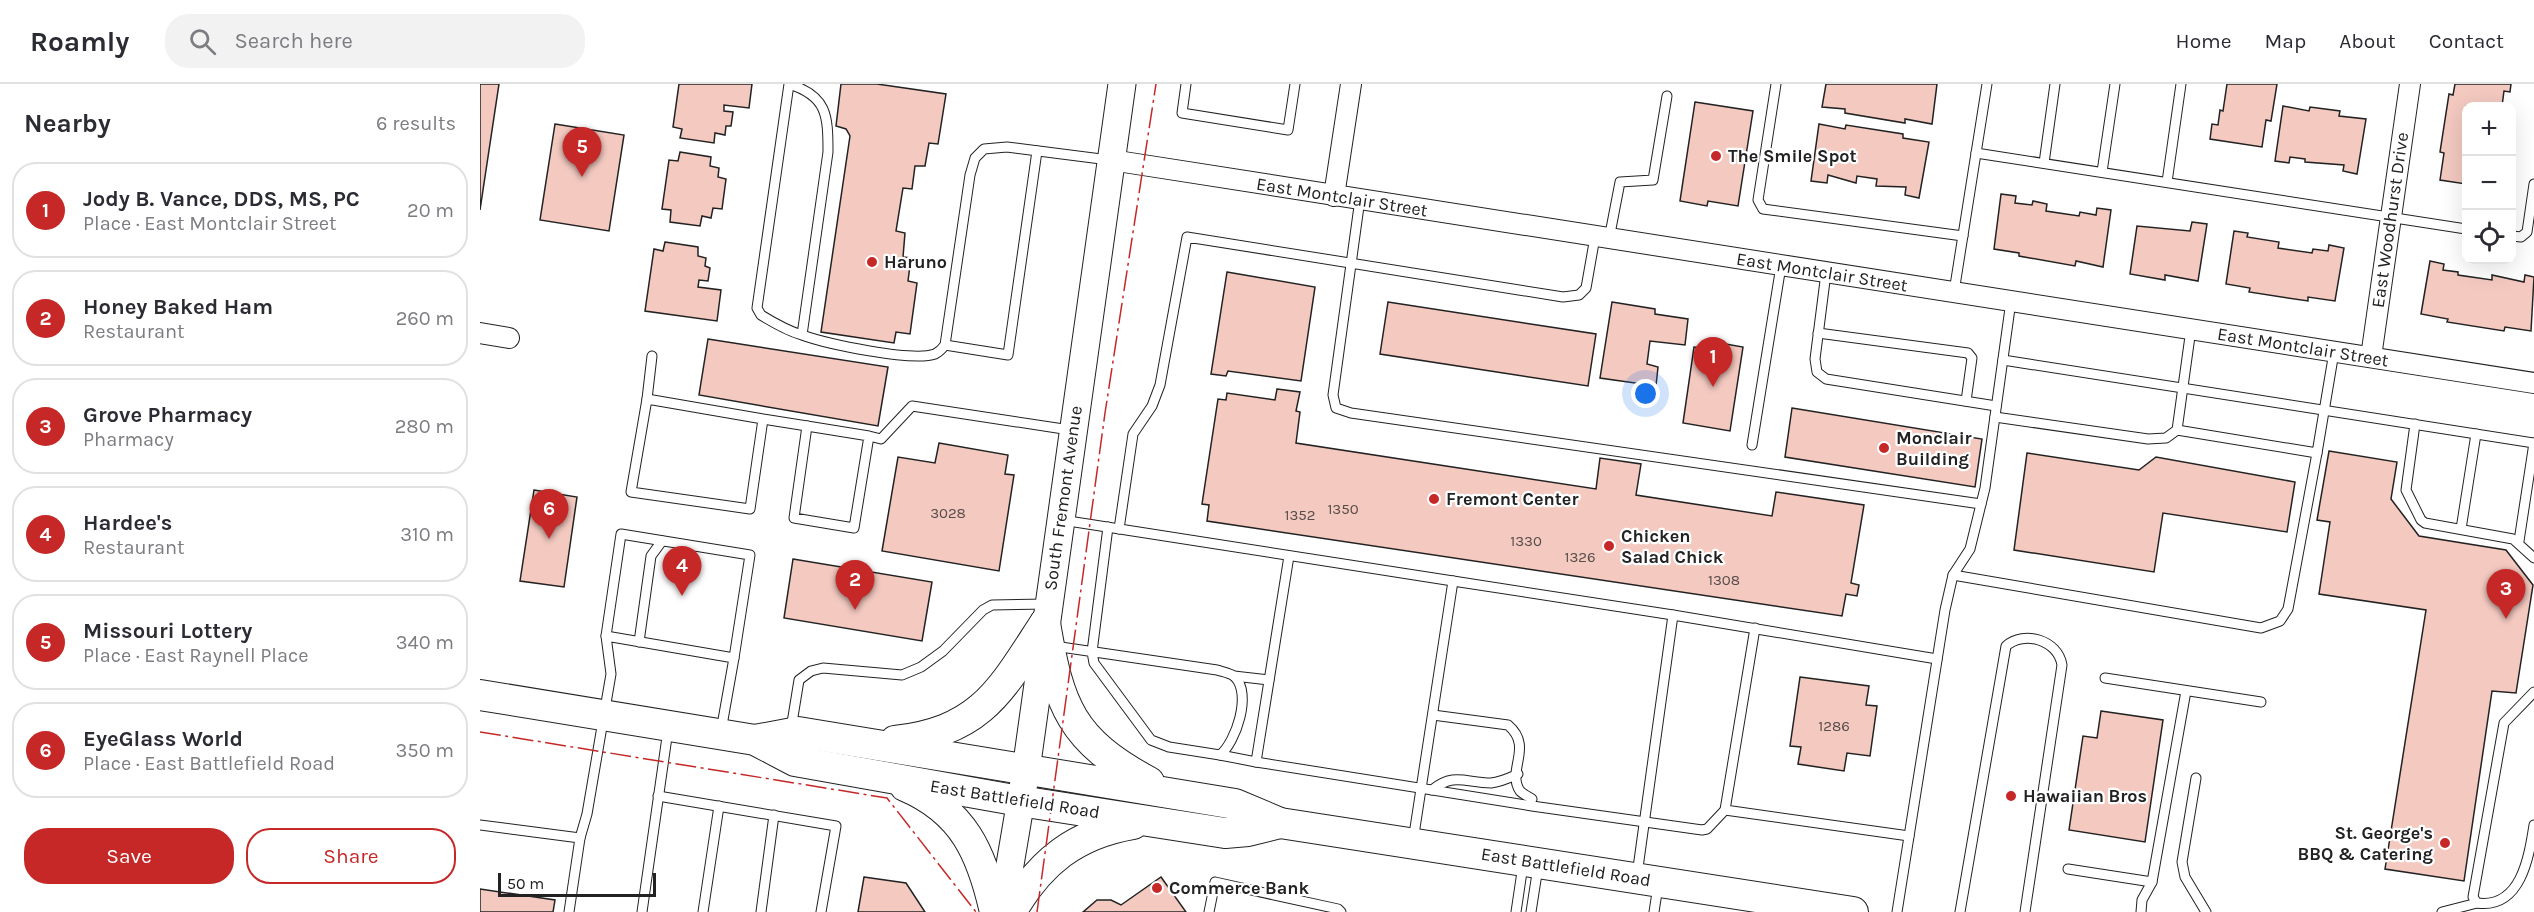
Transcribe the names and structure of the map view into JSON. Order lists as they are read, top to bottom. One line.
{"streets":{"main road":["South Fremont Avenue","East Battlefield Road"],"street":["East Montclair Street","East Woodhurst Drive"]},"crossings":[["East Montclair Street","East Woodhurst Drive"],["East Montclair Street","South Fremont Avenue"],["South Fremont Avenue","East Battlefield Road"]],"places":["The Smile Spot","Haruno","Monclair Building","Fremont Center","Chicken Salad Chick","Hawaiian Bros","St. George's BBQ & Catering","Commerce Bank"],"house_numbers":["1350","3028","1352","1330","1326","1308","1286"],"scale_bar":"50 m","page":{"header":"Roamly","search":"Search here","nav":["Home","Map","About","Contact"],"heading":["Nearby","6 results"],"map_buttons":["+","−"],"pins":["5","1","6","4","2","3"],"list":[{"mark":"1","name":"Jody B. Vance, DDS, MS, PC","note":"Place · East Montclair Street","value":"20 m"},{"mark":"2","name":"Honey Baked Ham","note":"Restaurant","value":"260 m"},{"mark":"3","name":"Grove Pharmacy","note":"Pharmacy","value":"280 m"},{"mark":"4","name":"Hardee's","note":"Restaurant","value":"310 m"},{"mark":"5","name":"Missouri Lottery","note":"Place · East Raynell Place","value":"340 m"},{"mark":"6","name":"EyeGlass World","note":"Place · East Battlefield Road","value":"350 m"}],"buttons":["Save","Share"],"scale":"50 m"}}
